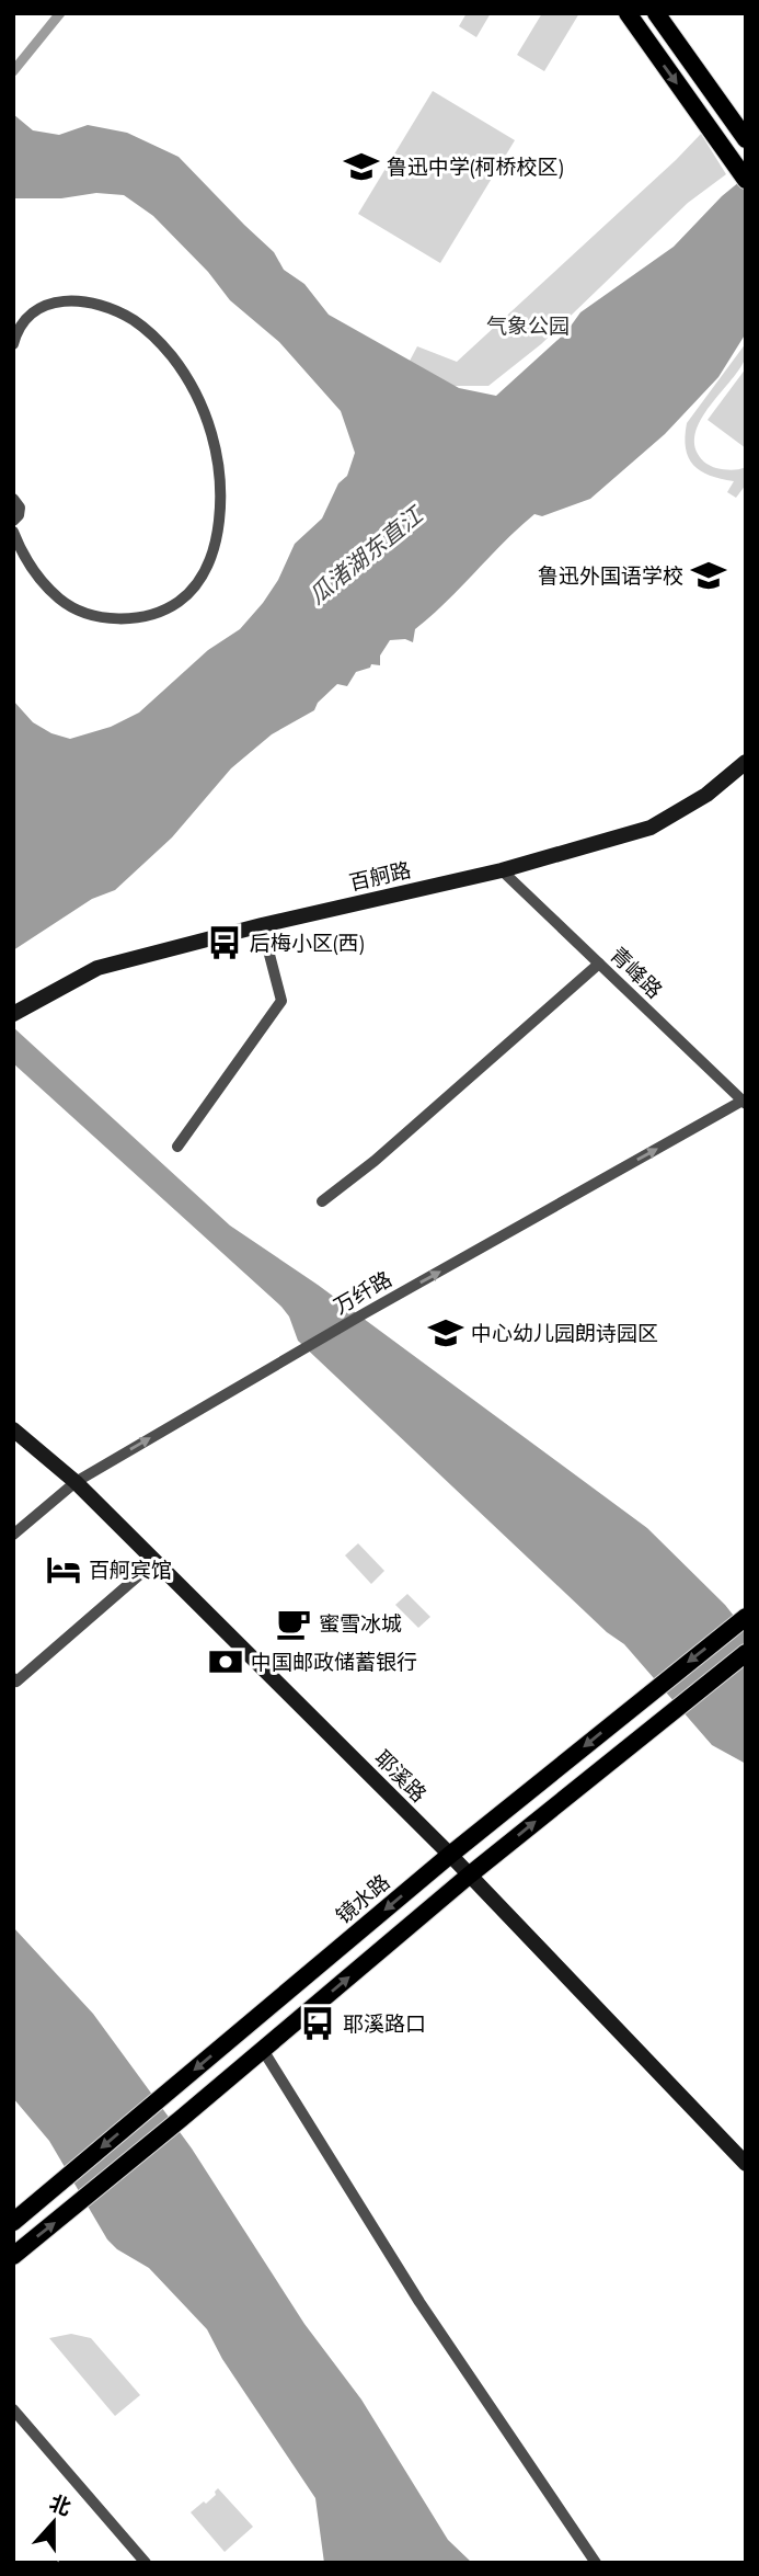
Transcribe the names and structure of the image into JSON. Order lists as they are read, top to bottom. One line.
{"streets":{"main road":["镜水路"],"street":["百舸路","青峰路","万纤路","耶溪路"]},"crossings":[["百舸路","青峰路"],["青峰路","万纤路"],["万纤路","耶溪路"],["耶溪路","镜水路"]],"one_way":["万纤路"],"water":["瓜渚湖东直江"],"parks":["气象公园"],"places":{"school or university":["鲁迅中学(柯桥校区)","鲁迅外国语学校","中心幼儿园朗诗园区"],"bus stop":["后梅小区(西)","耶溪路口"],"hotel":["百舸宾馆"],"cafe":["蜜雪冰城"],"bank":["中国邮政储蓄银行"]},"north":"top"}
